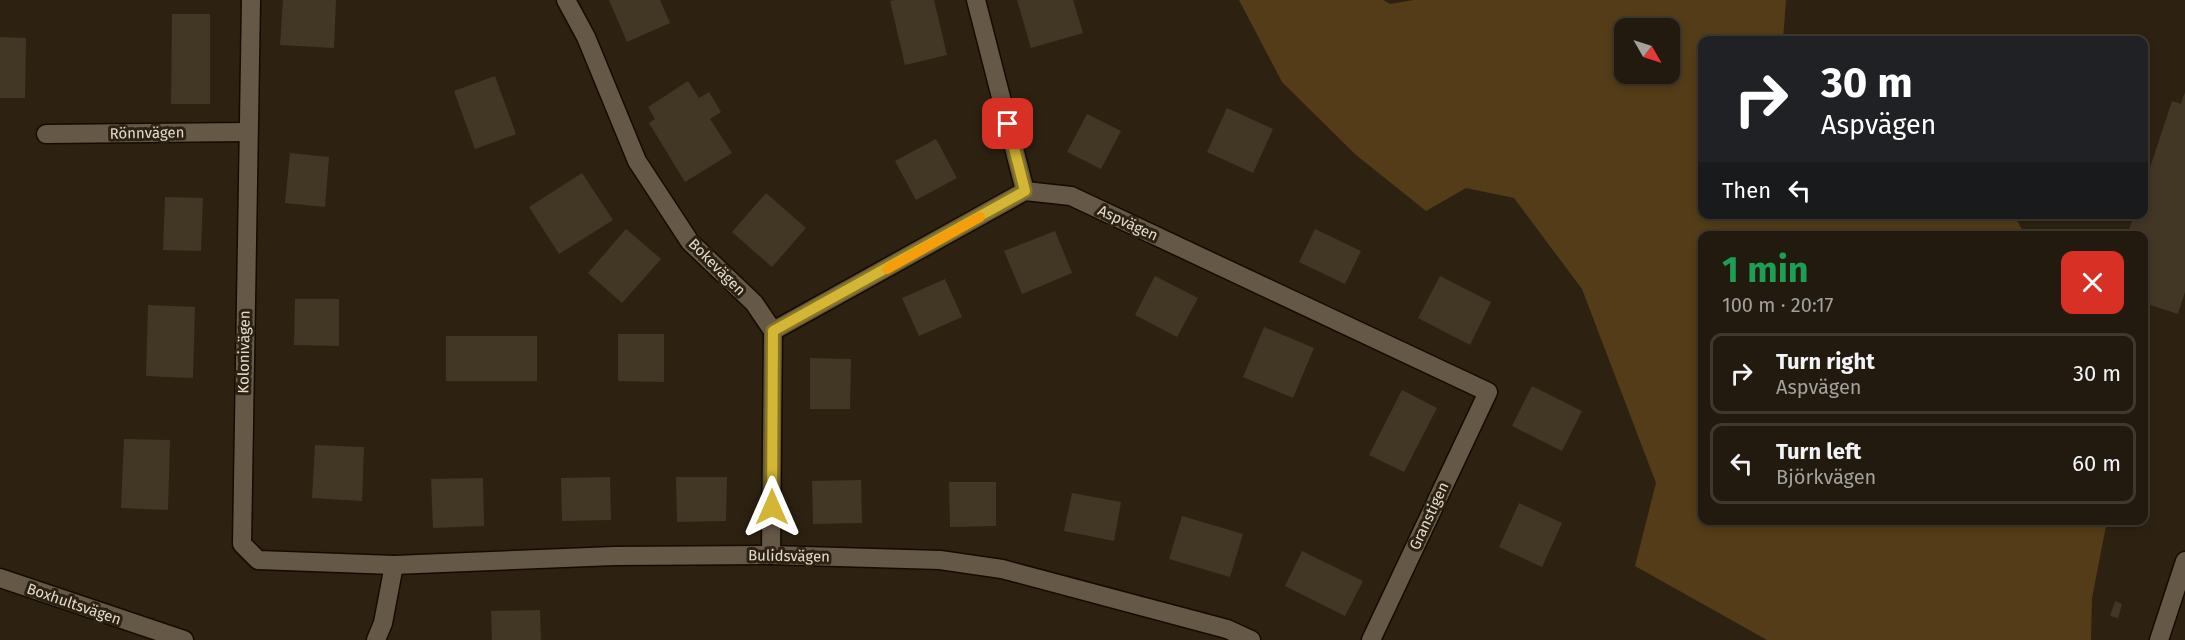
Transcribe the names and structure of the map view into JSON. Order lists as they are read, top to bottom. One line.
{"streets":{"street":["Rönnvägen","Aspvägen","Bokevägen","Kolonivägen","Granstigen","Bulidsvägen","Boxhultsvägen"]},"crossings":[["Rönnvägen","Kolonivägen"],["Aspvägen","Granstigen"],["Kolonivägen","Bulidsvägen"]],"north":"bottom right","page":{"turn":["30 m","Aspvägen"],"then":"Then","heading":["1 min","100 m · 20:17"],"list":[{"name":"Turn right","note":"Aspvägen","value":"30 m"},{"name":"Turn left","note":"Björkvägen","value":"60 m"}]}}
